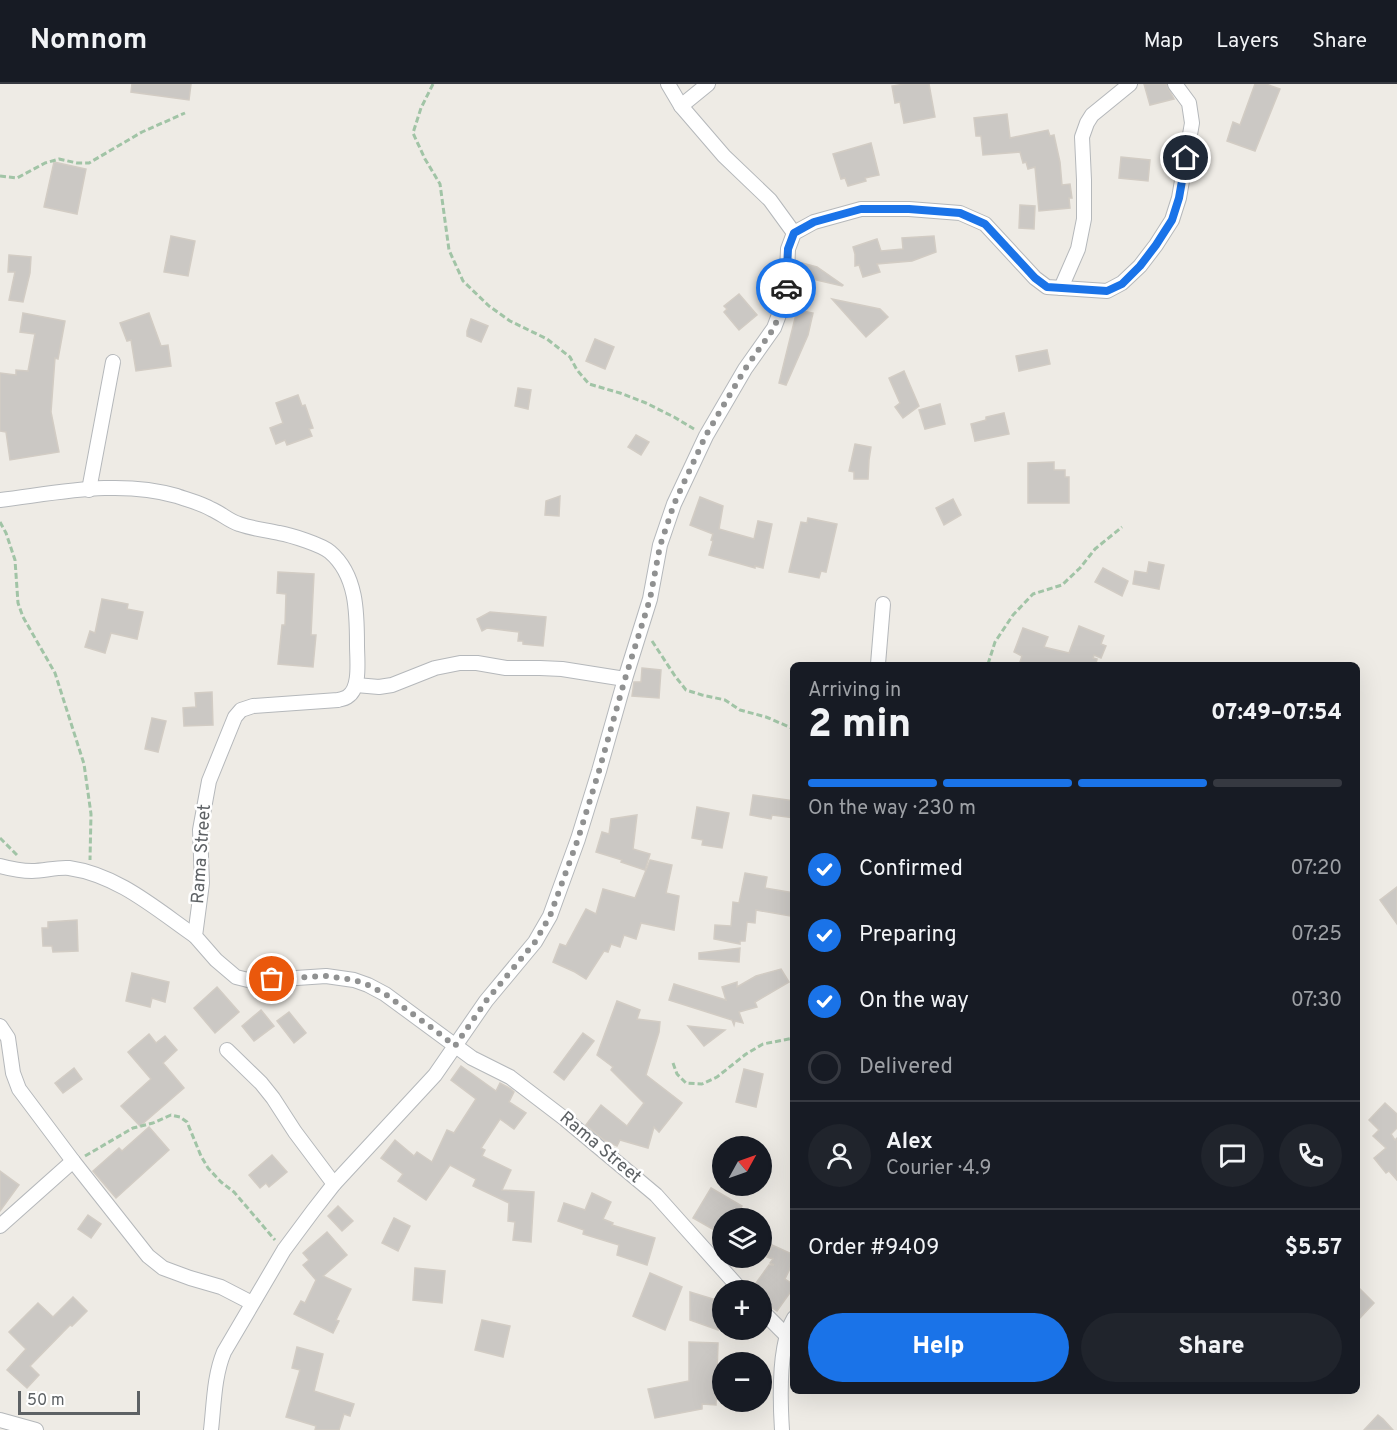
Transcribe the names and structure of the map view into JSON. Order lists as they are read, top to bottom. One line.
{"streets":{"street":["Rama Street"]},"scale_bar":"50 m","north":"top right","page":{"header":"Nomnom","nav":["Map","Layers","Share"],"heading":["2 min","Arriving in","07:49–07:54"],"panel":["Alex","Courier · 4.9","Order #9409","$5.57"],"bar":"On the way · 230 m","list":[["Confirmed","07:20"],["Preparing","07:25"],["On the way","07:30"],"Delivered"],"map_buttons":["+","−"],"buttons":["Help","Share"],"scale":"50 m"}}
